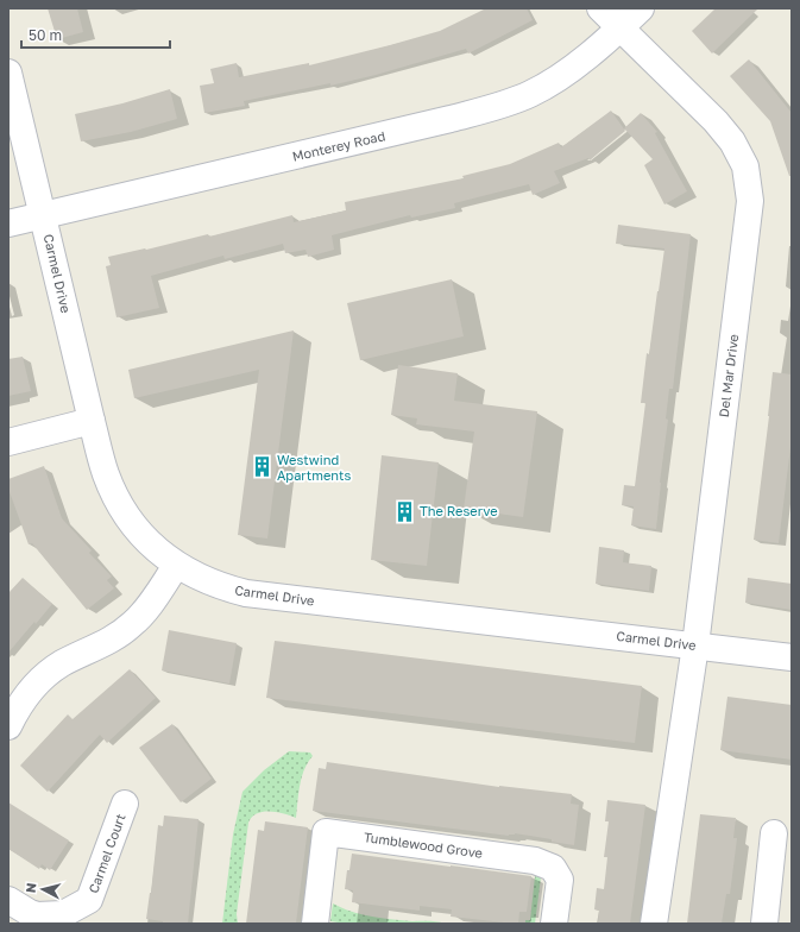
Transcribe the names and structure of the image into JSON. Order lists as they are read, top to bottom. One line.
{"streets":{"street":["Monterey Road","Carmel Drive","Del Mar Drive","Tumblewood Grove","Carmel Court"]},"crossings":[["Monterey Road","Carmel Drive"],["Monterey Road","Del Mar Drive"],["Carmel Drive","Del Mar Drive"]],"places":{"building":["Westwind Apartments","The Reserve"]},"scale_bar":"50 m","north":"left"}
